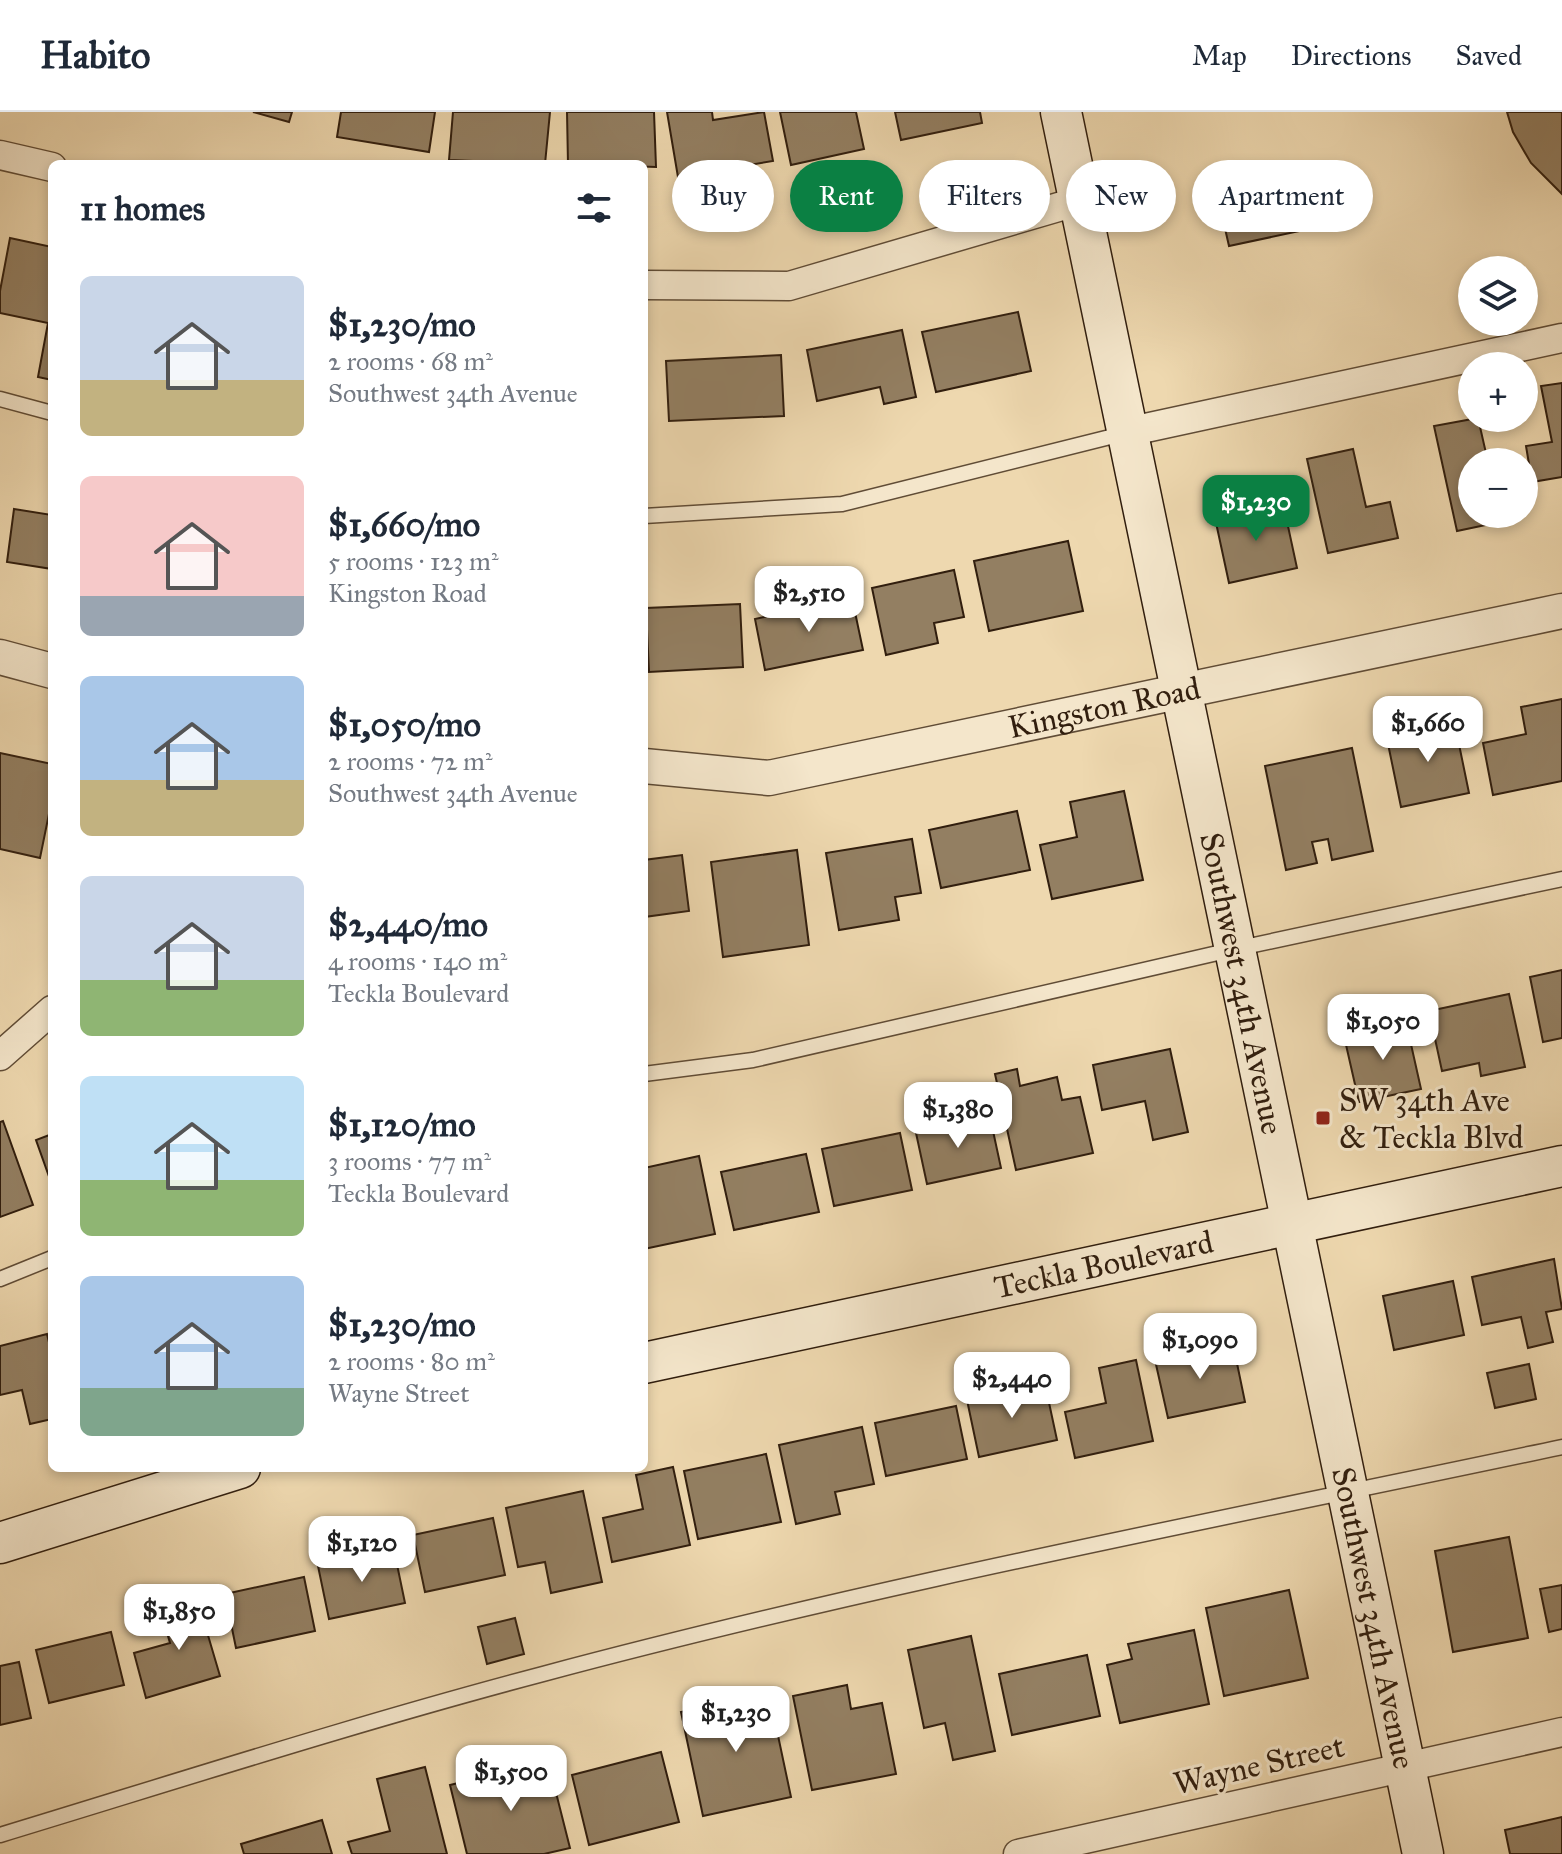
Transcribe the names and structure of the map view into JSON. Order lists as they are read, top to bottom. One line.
{"streets":{"main road":["Southwest 34th Avenue","Teckla Boulevard"],"street":["Kingston Road","Wayne Street"]},"crossings":[["Kingston Road","Southwest 34th Avenue"],["Southwest 34th Avenue","Teckla Boulevard"],["Southwest 34th Avenue","Wayne Street"]],"places":{"transit":["SW 34th Ave & Teckla Blvd"]},"page":{"header":"Habito","nav":["Map","Directions","Saved"],"chip":["Buy","Rent","Filters","New","Apartment"],"heading":"11 homes","map_buttons":["+","−"],"list":[{"name":"$1,230/mo","note":"2 rooms · 68 m² · Southwest 34th Avenue"},{"name":"$1,660/mo","note":"5 rooms · 123 m² · Kingston Road"},{"name":"$1,050/mo","note":"2 rooms · 72 m² · Southwest 34th Avenue"},{"name":"$2,440/mo","note":"4 rooms · 140 m² · Teckla Boulevard"},{"name":"$1,120/mo","note":"3 rooms · 77 m² · Teckla Boulevard"},{"name":"$1,230/mo","note":"2 rooms · 80 m² · Wayne Street"}],"price":["$1,230","$2,510","$1,660","$1,050","$1,380","$1,090","$2,440","$1,120","$1,850","$1,230","$1,500"]}}
